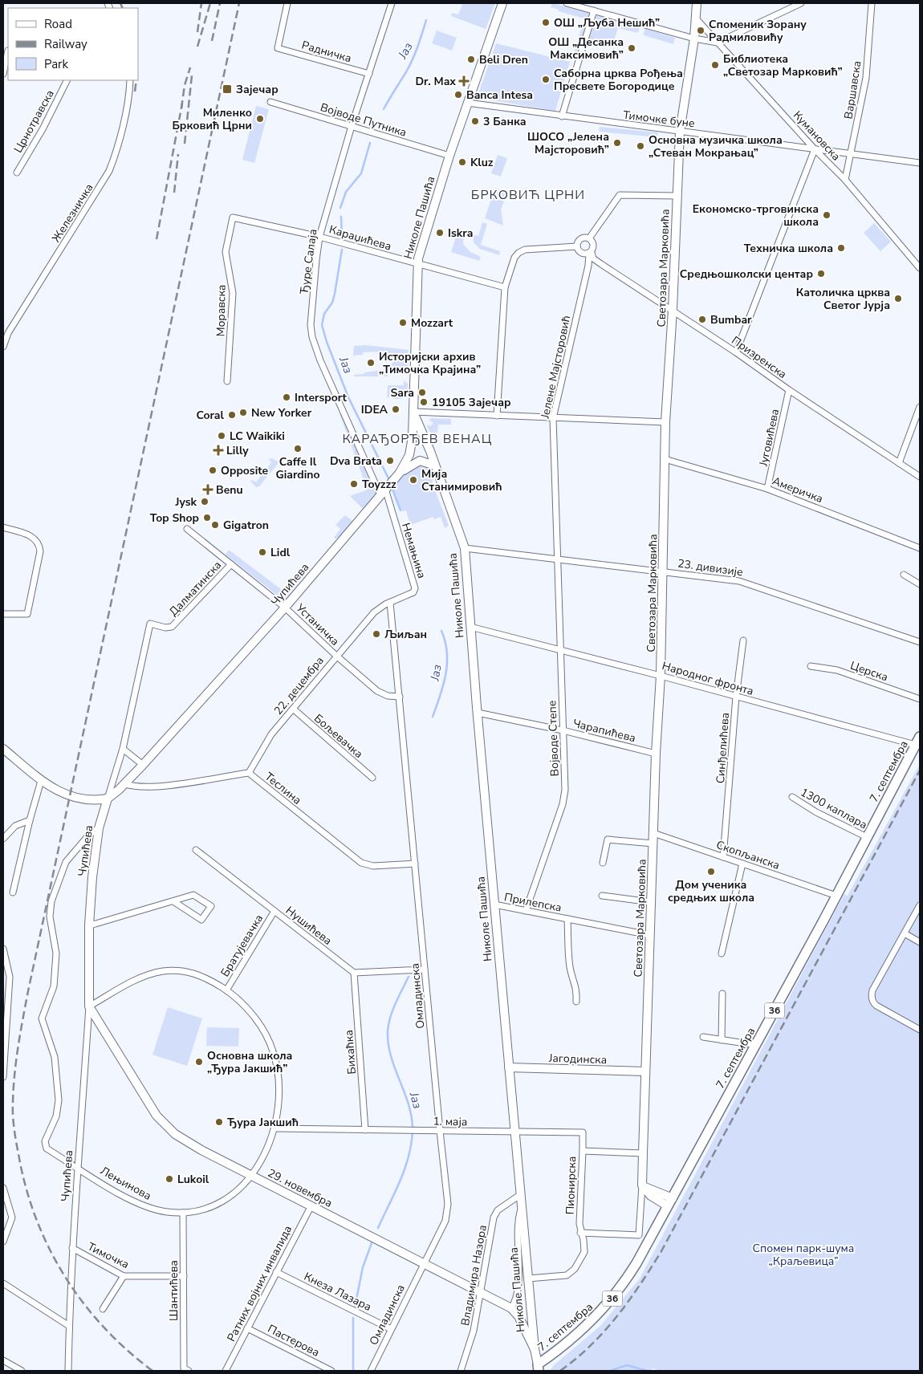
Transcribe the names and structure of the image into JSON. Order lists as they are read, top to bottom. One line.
{"streets":{"main road":["7. септембра","36"],"street":["Радничка","Варшавска","Тимочке буне","Војводе Путника","Црнотравска","Кумановска","Железничка","Николе Пашића","Караџићева","Ђуре Салаја","Светозара Марковића","Моравска","Призренска","Јелене Мајсторовић","Југовићева","Америчка","Немањина","23. дивизије","Чупићева","Далматинска","Устаничка","Церска","Народног фронта","22. децембра","Чарапићева","Бољевачка","Војводе Степе","Синђелићева","Теслина","1300 каплара","Скопљанска","Прилепска","Нушићева","Братујевачка","Омладинска","Бихаћка","Јагодинска","1. маја","Лењинова","Пионирска","29. новембра","Тимочка","Владимира Назора","Ратних војних инвалида","Шантићева","Кнеза Лазара","Пастерова"]},"crossings":[["Радничка","Ђуре Салаја"],["Варшавска","Тимочке буне"],["Варшавска","Кумановска"],["Тимочке буне","Кумановска"],["Тимочке буне","Николе Пашића"],["Тимочке буне","Светозара Марковића"],["Војводе Путника","Николе Пашића"],["Војводе Путника","Ђуре Салаја"],["Кумановска","Светозара Марковића"],["Николе Пашића","Караџићева"],["Николе Пашића","23. дивизије"],["Николе Пашића","Народног фронта"],["Николе Пашића","Чарапићева"],["Николе Пашића","7. септембра"],["Николе Пашића","Прилепска"],["Николе Пашића","Јагодинска"],["Николе Пашића","1. маја"],["Николе Пашића","Пионирска"],["Николе Пашића","29. новембра"],["Николе Пашића","Владимира Назора"],["Караџићева","Ђуре Салаја"],["Караџићева","Моравска"],["Ђуре Салаја","Немањина"],["Ђуре Салаја","Чупићева"],["Светозара Марковића","Призренска"],["Светозара Марковића","Америчка"],["Светозара Марковића","23. дивизије"],["Светозара Марковића","Народног фронта"],["Светозара Марковића","Чарапићева"],["Светозара Марковића","Скопљанска"],["Светозара Марковића","Прилепска"],["Светозара Марковића","Јагодинска"],["Светозара Марковића","Пионирска"],["Призренска","Јелене Мајсторовић"],["Призренска","Југовићева"],["Јелене Мајсторовић","23. дивизије"],["Јелене Мајсторовић","Војводе Степе"],["Југовићева","Америчка"],["Немањина","Чупићева"],["Немањина","22. децембра"],["Немањина","Омладинска"],["23. дивизије","Војводе Степе"],["Чупићева","Устаничка"],["Чупићева","Теслина"],["Чупићева","Лењинова"],["Чупићева","29. новембра"],["Чупићева","Тимочка"],["Далматинска","Устаничка"],["Устаничка","22. децембра"],["Устаничка","Омладинска"],["Народног фронта","Војводе Степе"],["Народног фронта","Синђелићева"],["Народног фронта","7. септембра"],["22. децембра","Бољевачка"],["22. децембра","Теслина"],["22. децембра","Омладинска"],["Чарапићева","Војводе Степе"],["Војводе Степе","Прилепска"],["Синђелићева","Скопљанска"],["7. септембра","1300 каплара"],["7. септембра","Скопљанска"],["Теслина","Омладинска"],["Нушићева","Братујевачка"],["Нушићева","Бихаћка"],["Братујевачка","Лењинова"],["Омладинска","1. маја"],["Омладинска","29. новембра"],["Омладинска","Кнеза Лазара"],["Бихаћка","1. маја"],["1. маја","Лењинова"],["1. маја","Пионирска"],["Лењинова","29. новембра"],["Лењинова","Шантићева"],["29. новембра","Владимира Назора"],["29. новембра","Ратних војних инвалида"],["Тимочка","Шантићева"],["Ратних војних инвалида","Кнеза Лазара"],["Ратних војних инвалида","Пастерова"]],"districts":["БРКОВИЋ ЦРНИ","КАРАЂОРЂЕВ ВЕНАЦ"],"water":["Јаз"],"parks":["Спомен парк-шума „Краљевица”"],"places":{"other":["ОШ „Љуба Нешић”","Споменик Зорану Радмиловићу","ОШ „Десанка Максимовић”","Beli Dren","Библиотека „Светозар Марковић”","Саборна црква Рођења Пресвете Богородице","Banca Intesa","Миленко Брковић Црни","3 Банка","ШОСО „Јелена Мајсторовић”","Основна музичка школа „Стеван Мокрањац”","Kluz","Економско-трговинска школа","Iskra","Техничка школа","Средњошколски центар","Католичка црква Светог Јурја","Bumbar","Mozzart","Историјски архив „Тимочка Крајина”","Sara","Intersport","19105 Зајечар","IDEA","New Yorker","Coral","LC Waikiki","Caffe Il Giardino","Dva Brata","Opposite","Мија Станимировић","Toyzzz","Jysk","Top Shop","Gigatron","Lidl","Љиљан","Дом ученика средњих школа","Основна школа „Ђура Јакшић”","Ђура Јакшић","Lukoil"],"health":["Dr. Max","Lilly","Benu"],"transit":["Зајечар"]},"legend":["Road","Railway","Park"]}
